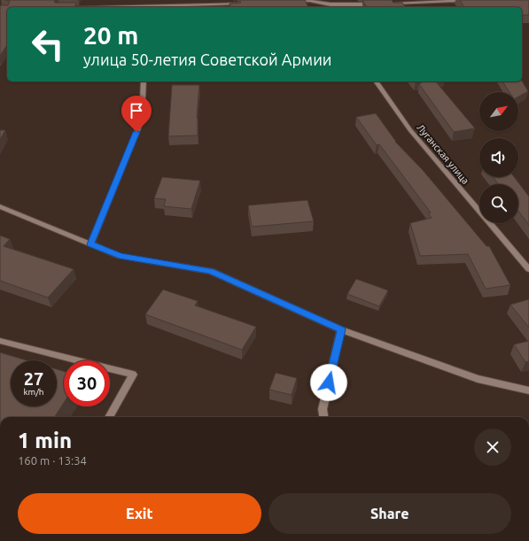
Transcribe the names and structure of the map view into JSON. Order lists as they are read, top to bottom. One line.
{"streets":{"street":["Луганская улица"]},"north":"top right","page":{"turn":["20 m","улица 50-летия Советской Армии"],"speed":"27 km/h","limit":"30","heading":["1 min","160 m · 13:34"],"buttons":["Exit","Share"]}}
